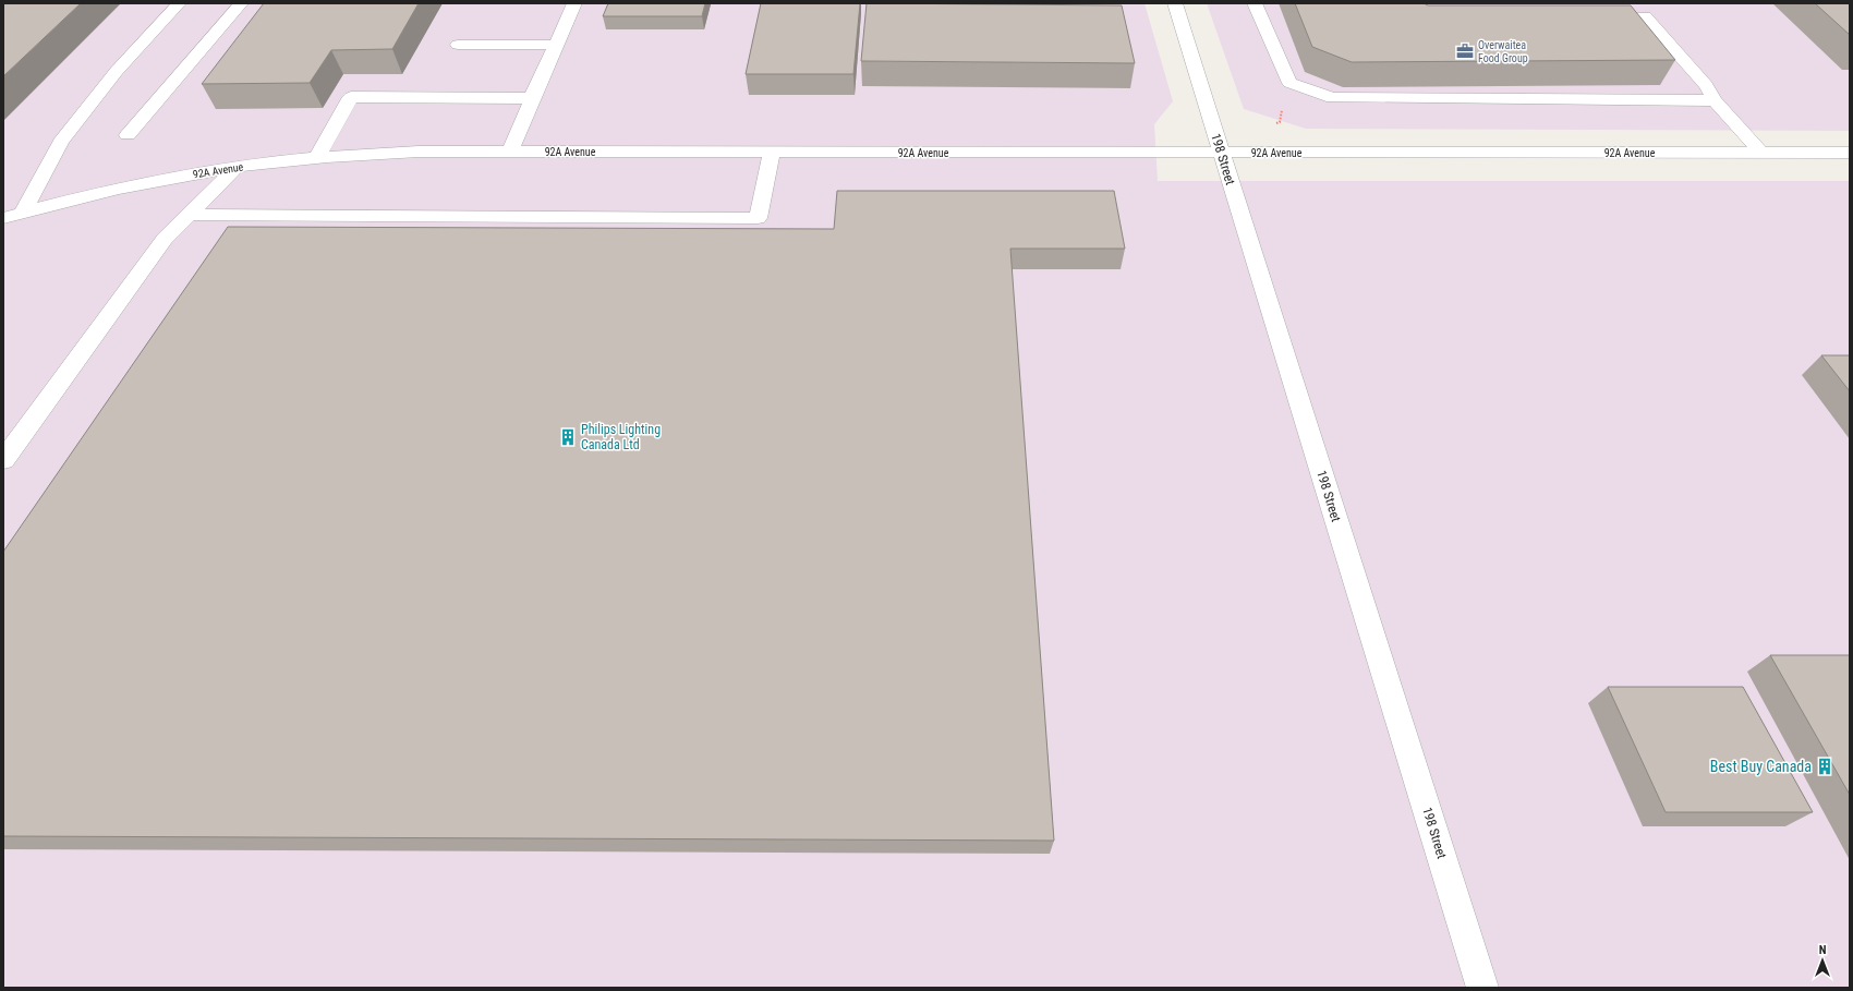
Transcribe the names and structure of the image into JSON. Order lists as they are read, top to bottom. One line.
{"streets":{"street":["92A Avenue","198 Street"]},"crossings":[["92A Avenue","198 Street"]],"places":{"office":["Overwaitea Food Group"],"building":["Philips Lighting Canada Ltd","Best Buy Canada"]},"north":"top"}
